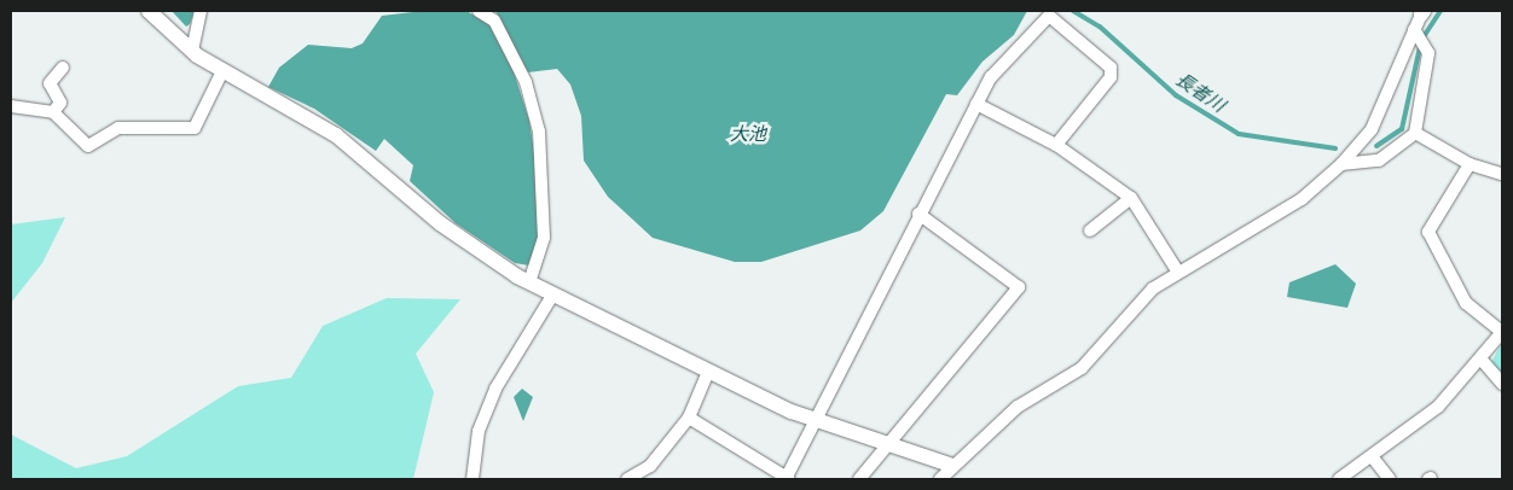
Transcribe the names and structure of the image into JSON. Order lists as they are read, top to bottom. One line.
{"water":["長者川","大池"]}
